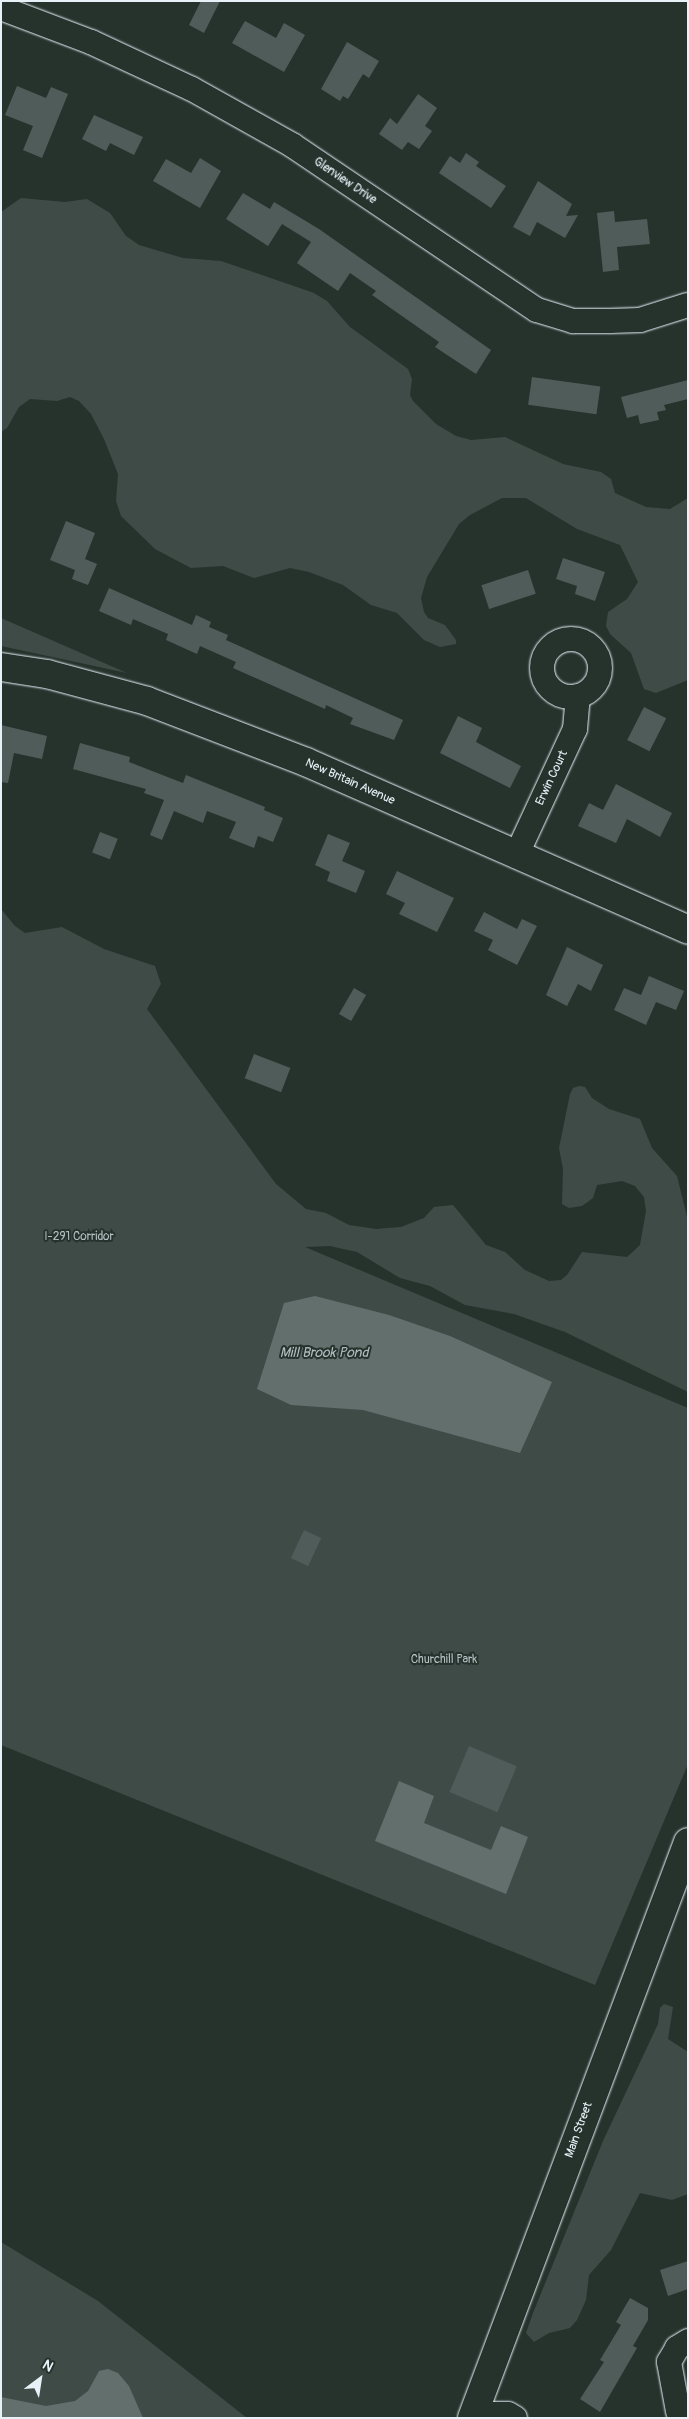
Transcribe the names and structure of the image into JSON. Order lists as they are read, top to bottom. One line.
{"streets":{"main road":["New Britain Avenue","Main Street"],"street":["Glenview Drive","Erwin Court"]},"crossings":[["Erwin Court","New Britain Avenue"]],"water":["Mill Brook Pond"],"parks":["I-291 Corridor","Churchill Park"],"north":"top right"}
